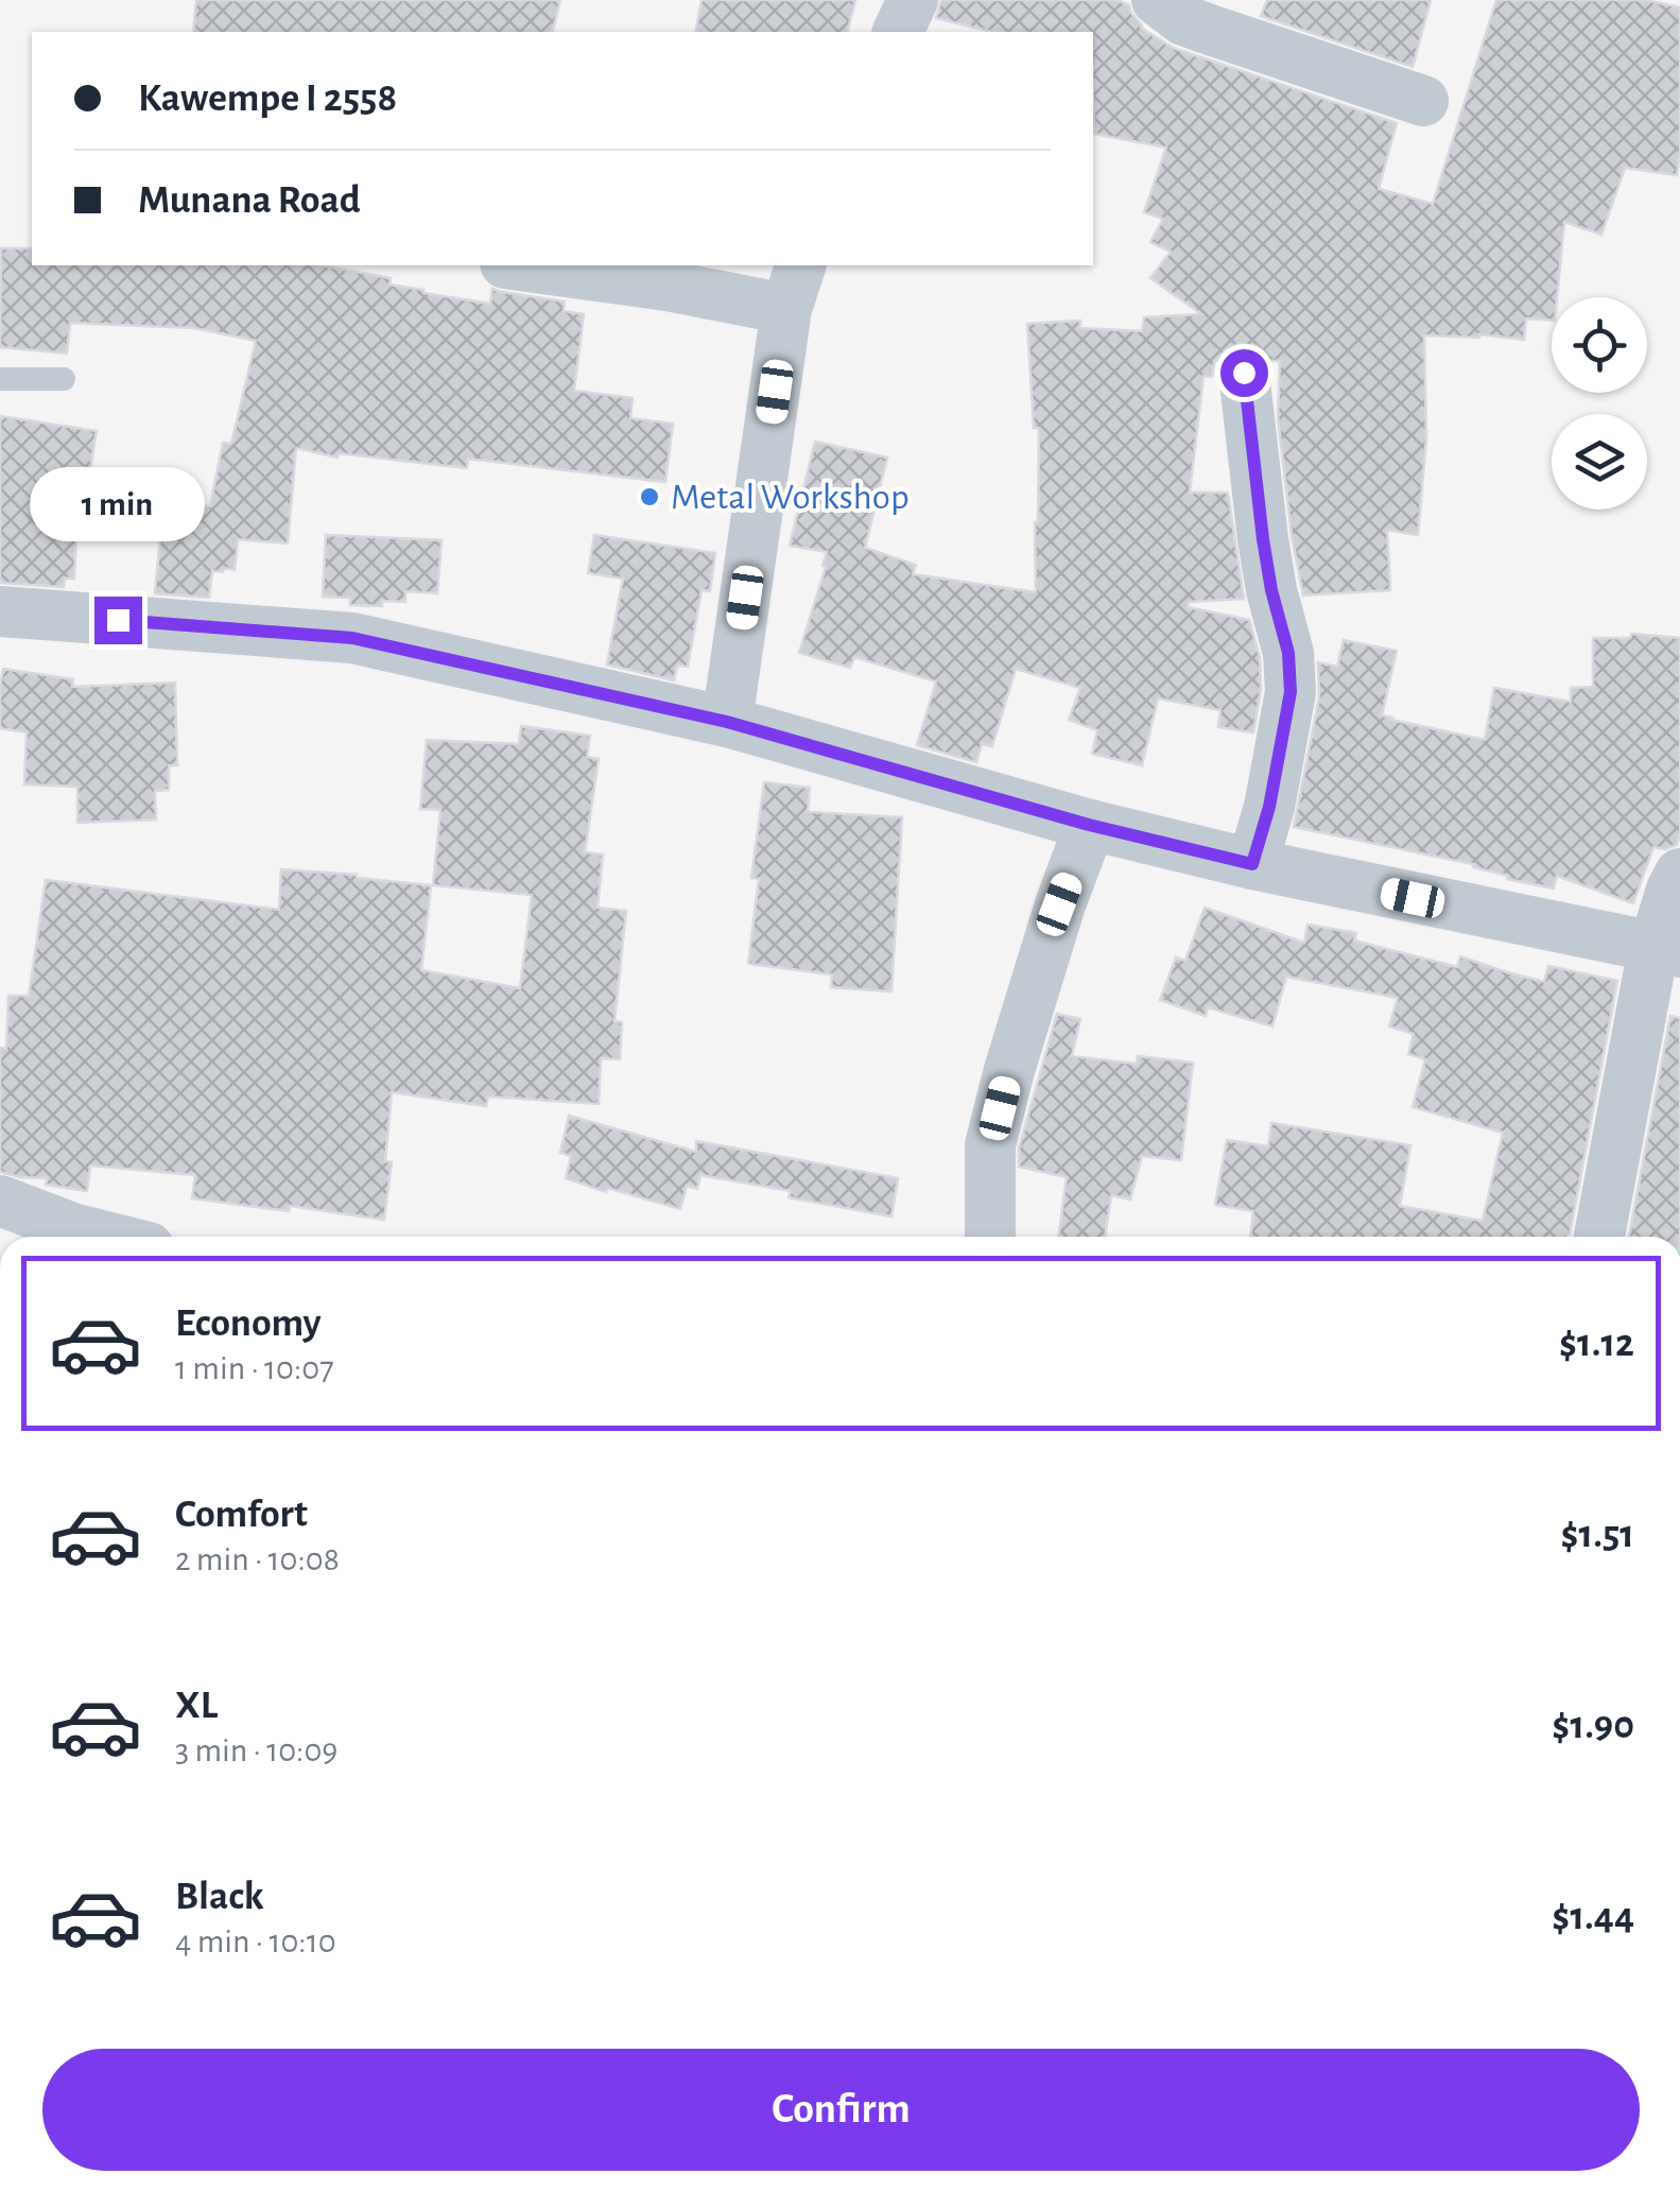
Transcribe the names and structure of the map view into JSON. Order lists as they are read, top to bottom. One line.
{"places":["Metal Workshop"],"page":{"banner":["Kawempe I 2558","Munana Road"],"bubble":"1 min","list":[{"name":"Economy","note":"1 min · 10:07","value":"$1.12"},{"name":"Comfort","note":"2 min · 10:08","value":"$1.51"},{"name":"XL","note":"3 min · 10:09","value":"$1.90"},{"name":"Black","note":"4 min · 10:10","value":"$1.44"}],"buttons":"Confirm"}}
